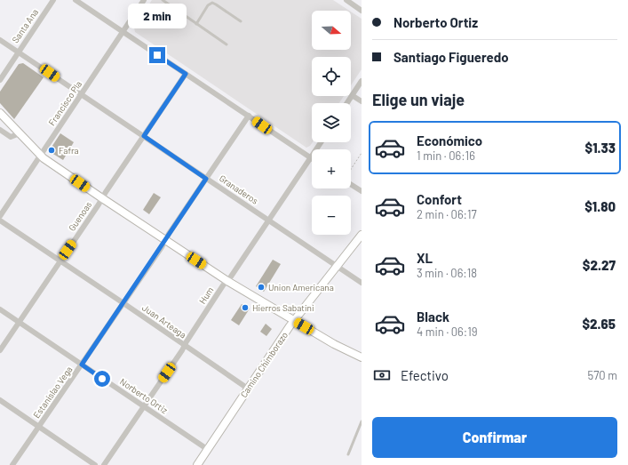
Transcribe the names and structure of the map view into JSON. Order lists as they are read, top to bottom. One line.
{"streets":{"main road":["Camino Chimborazo"],"street":["Santa Ana","Francisco Pla","Granaderos","Guenoas","Hum","Juan Arteaga","Estanislao Vega","Norberto Ortiz"]},"crossings":[["Santa Ana","Granaderos"],["Francisco Pla","Granaderos"],["Granaderos","Guenoas"],["Granaderos","Hum"],["Granaderos","Camino Chimborazo"],["Granaderos","Estanislao Vega"],["Guenoas","Juan Arteaga"],["Guenoas","Norberto Ortiz"],["Hum","Juan Arteaga"],["Hum","Norberto Ortiz"],["Juan Arteaga","Camino Chimborazo"],["Juan Arteaga","Estanislao Vega"],["Camino Chimborazo","Norberto Ortiz"],["Estanislao Vega","Norberto Ortiz"]],"places":["Fafra","Union Americana","Hierros Sabatini"],"north":"right","page":{"banner":["Norberto Ortiz","Santiago Figueredo"],"bubble":"2 min","map_buttons":["+","−"],"heading":"Elige un viaje","list":[{"name":"Económico","note":"1 min · 06:16","value":"$1.33"},{"name":"Confort","note":"2 min · 06:17","value":"$1.80"},{"name":"XL","note":"3 min · 06:18","value":"$2.27"},{"name":"Black","note":"4 min · 06:19","value":"$2.65"}],"pay":["Efectivo","570 m"],"buttons":"Confirmar"}}
